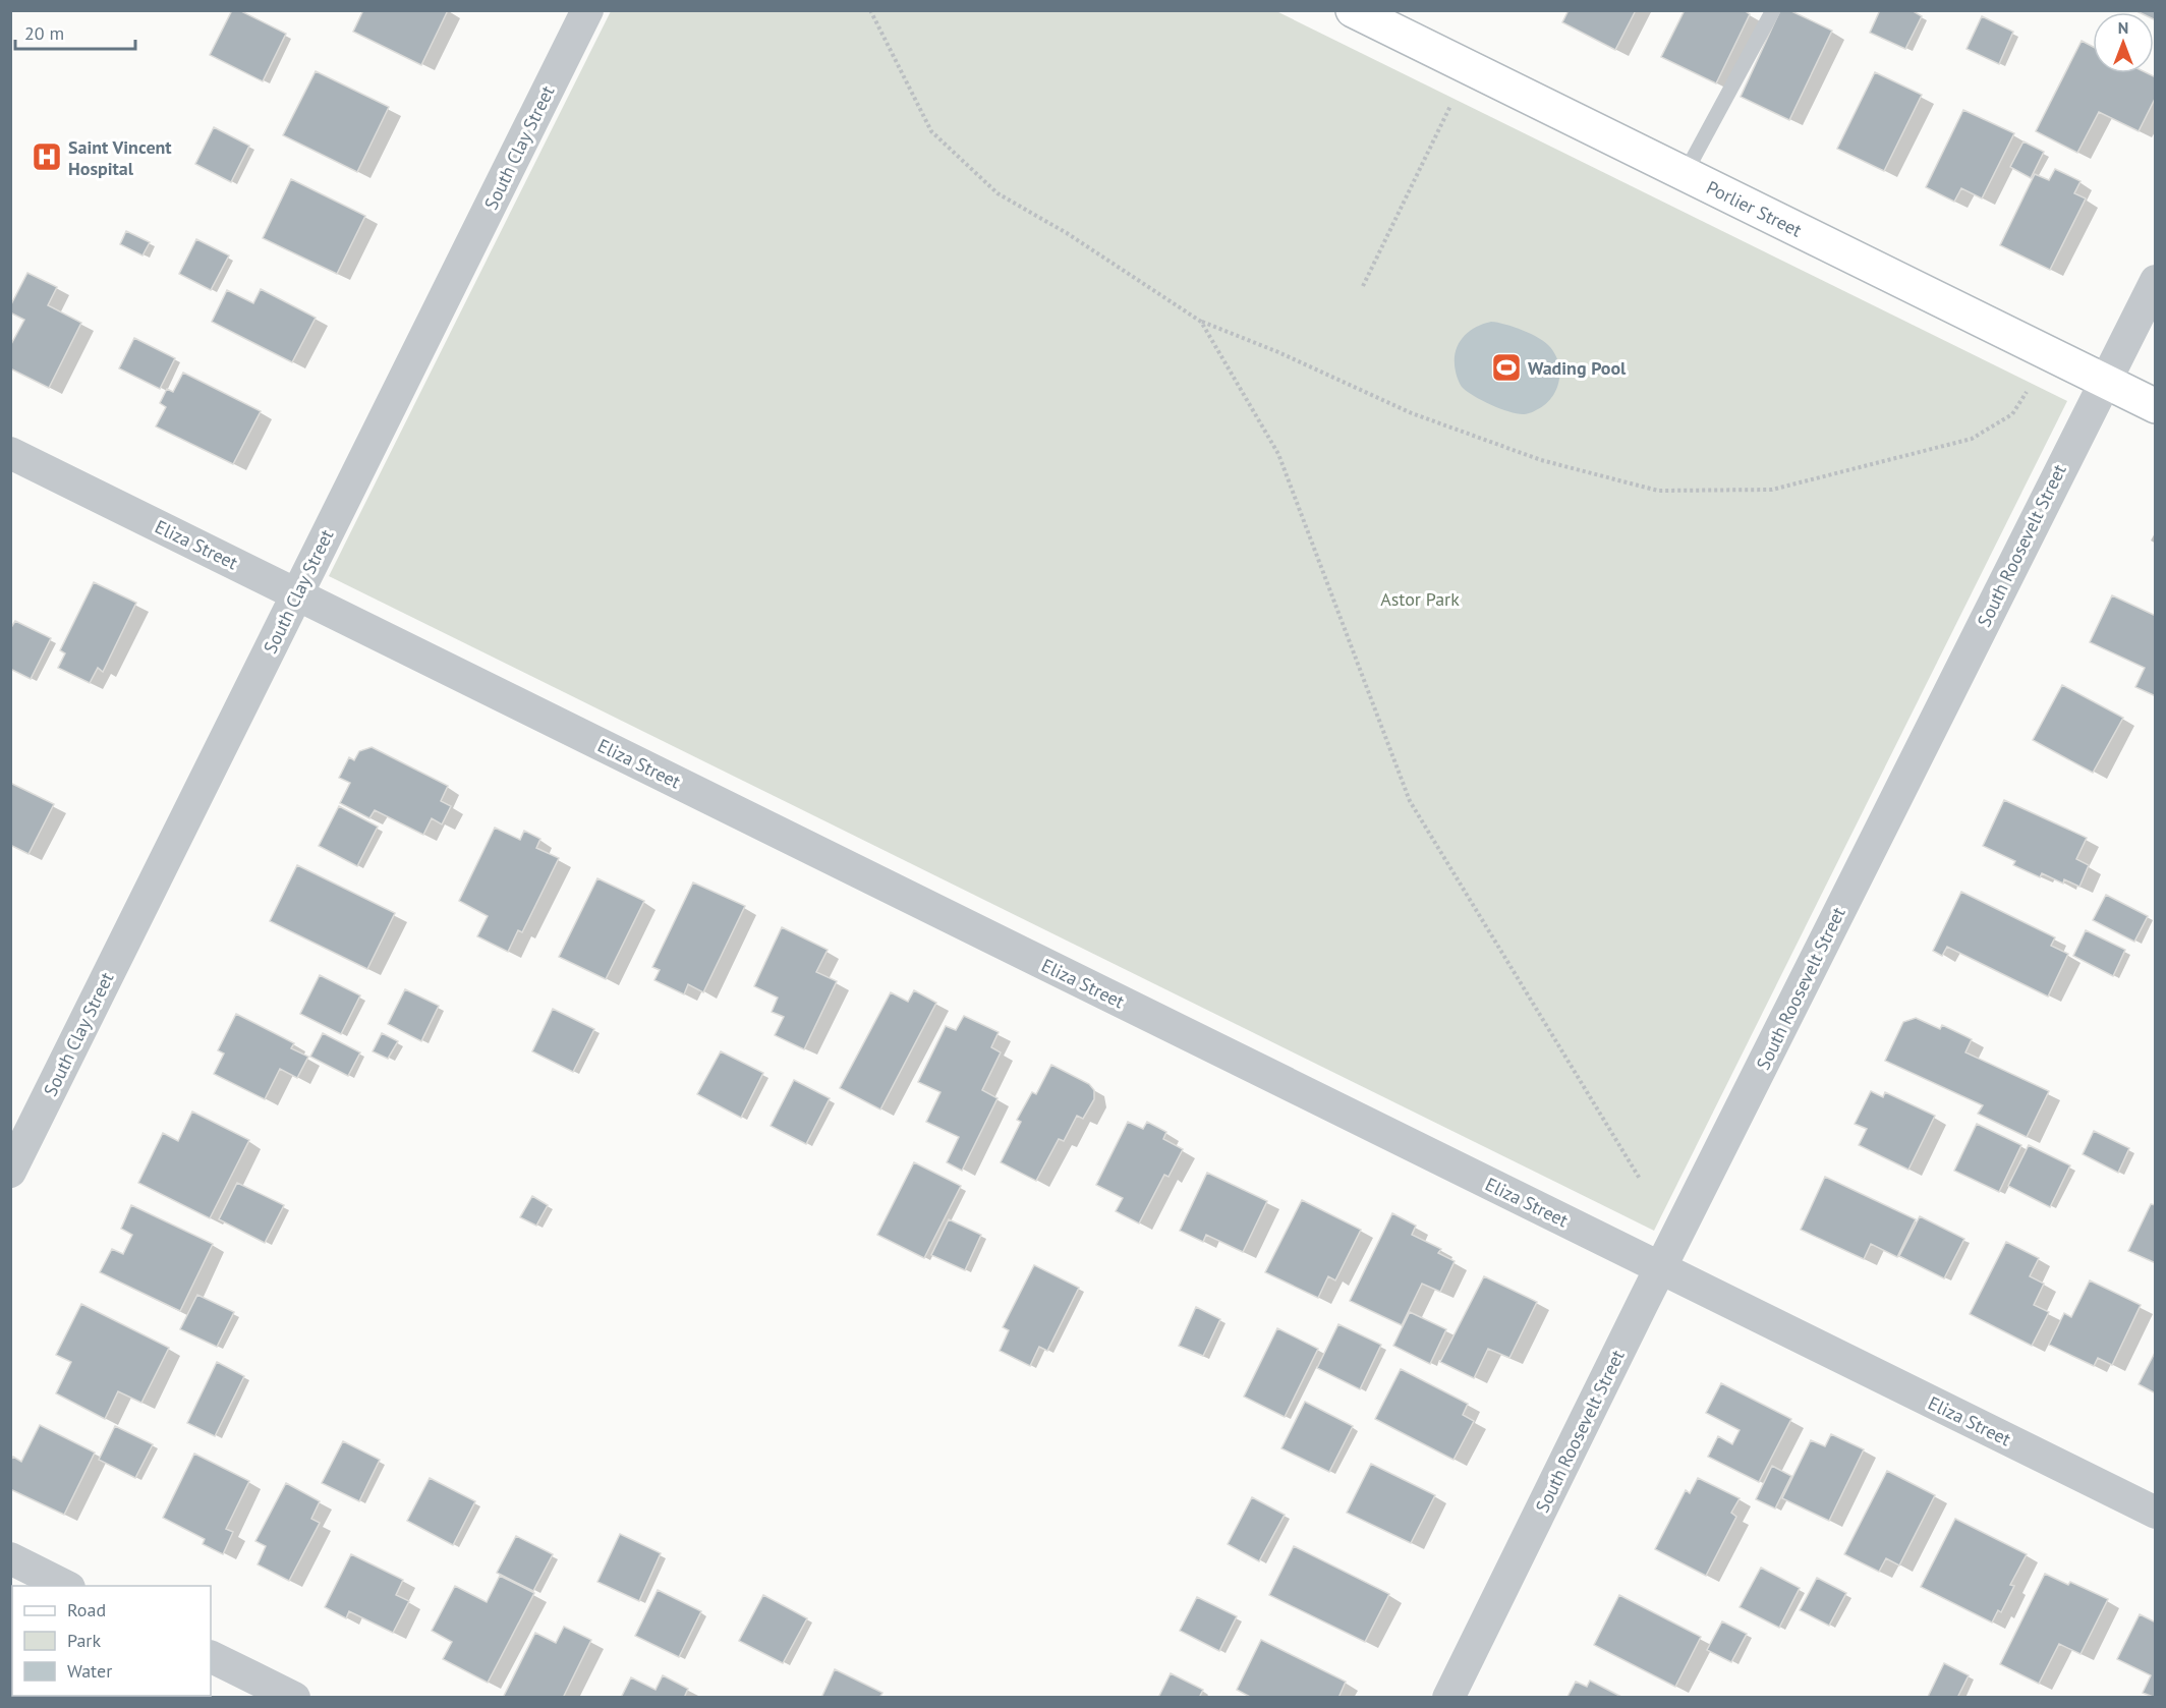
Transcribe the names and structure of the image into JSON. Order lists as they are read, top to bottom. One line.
{"streets":{"street":["South Clay Street","Porlier Street","Eliza Street","South Roosevelt Street"]},"crossings":[["South Clay Street","Eliza Street"],["Porlier Street","South Roosevelt Street"],["Eliza Street","South Roosevelt Street"]],"parks":["Astor Park"],"places":{"hospital":["Saint Vincent Hospital"],"sports":["Wading Pool"]},"legend":["Road","Park","Water"],"scale_bar":"20 m","north":"top"}
